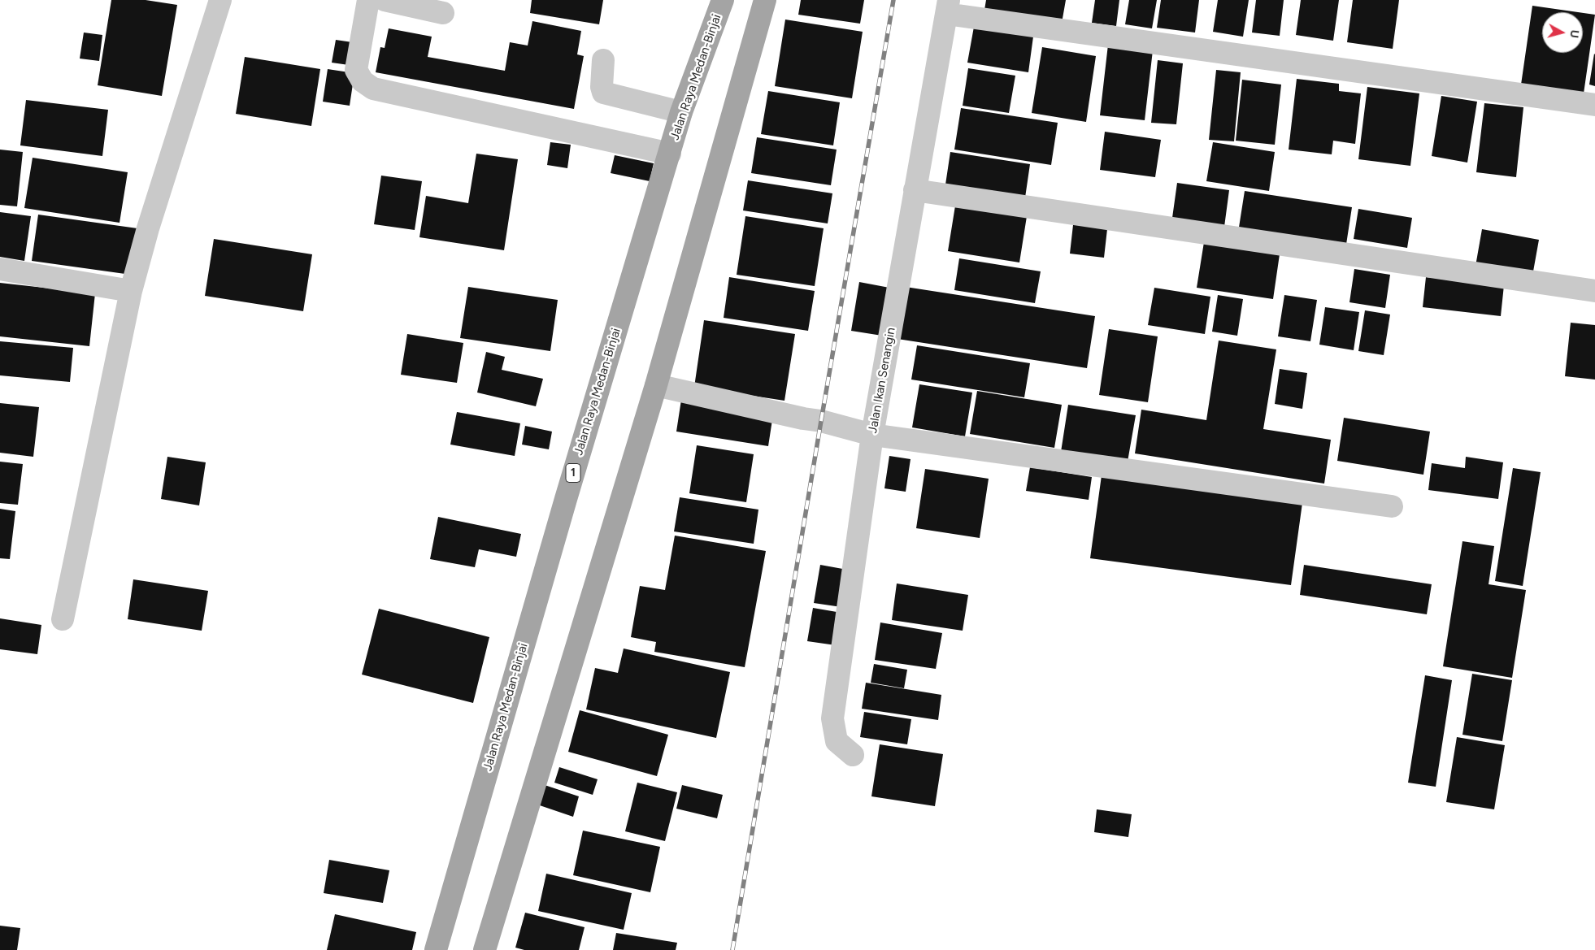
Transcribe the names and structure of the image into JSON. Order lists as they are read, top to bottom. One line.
{"streets":{"main road":["Jalan Raya Medan-Binjai","1"],"street":["Jalan Ikan Senangin"]},"north":"right"}
